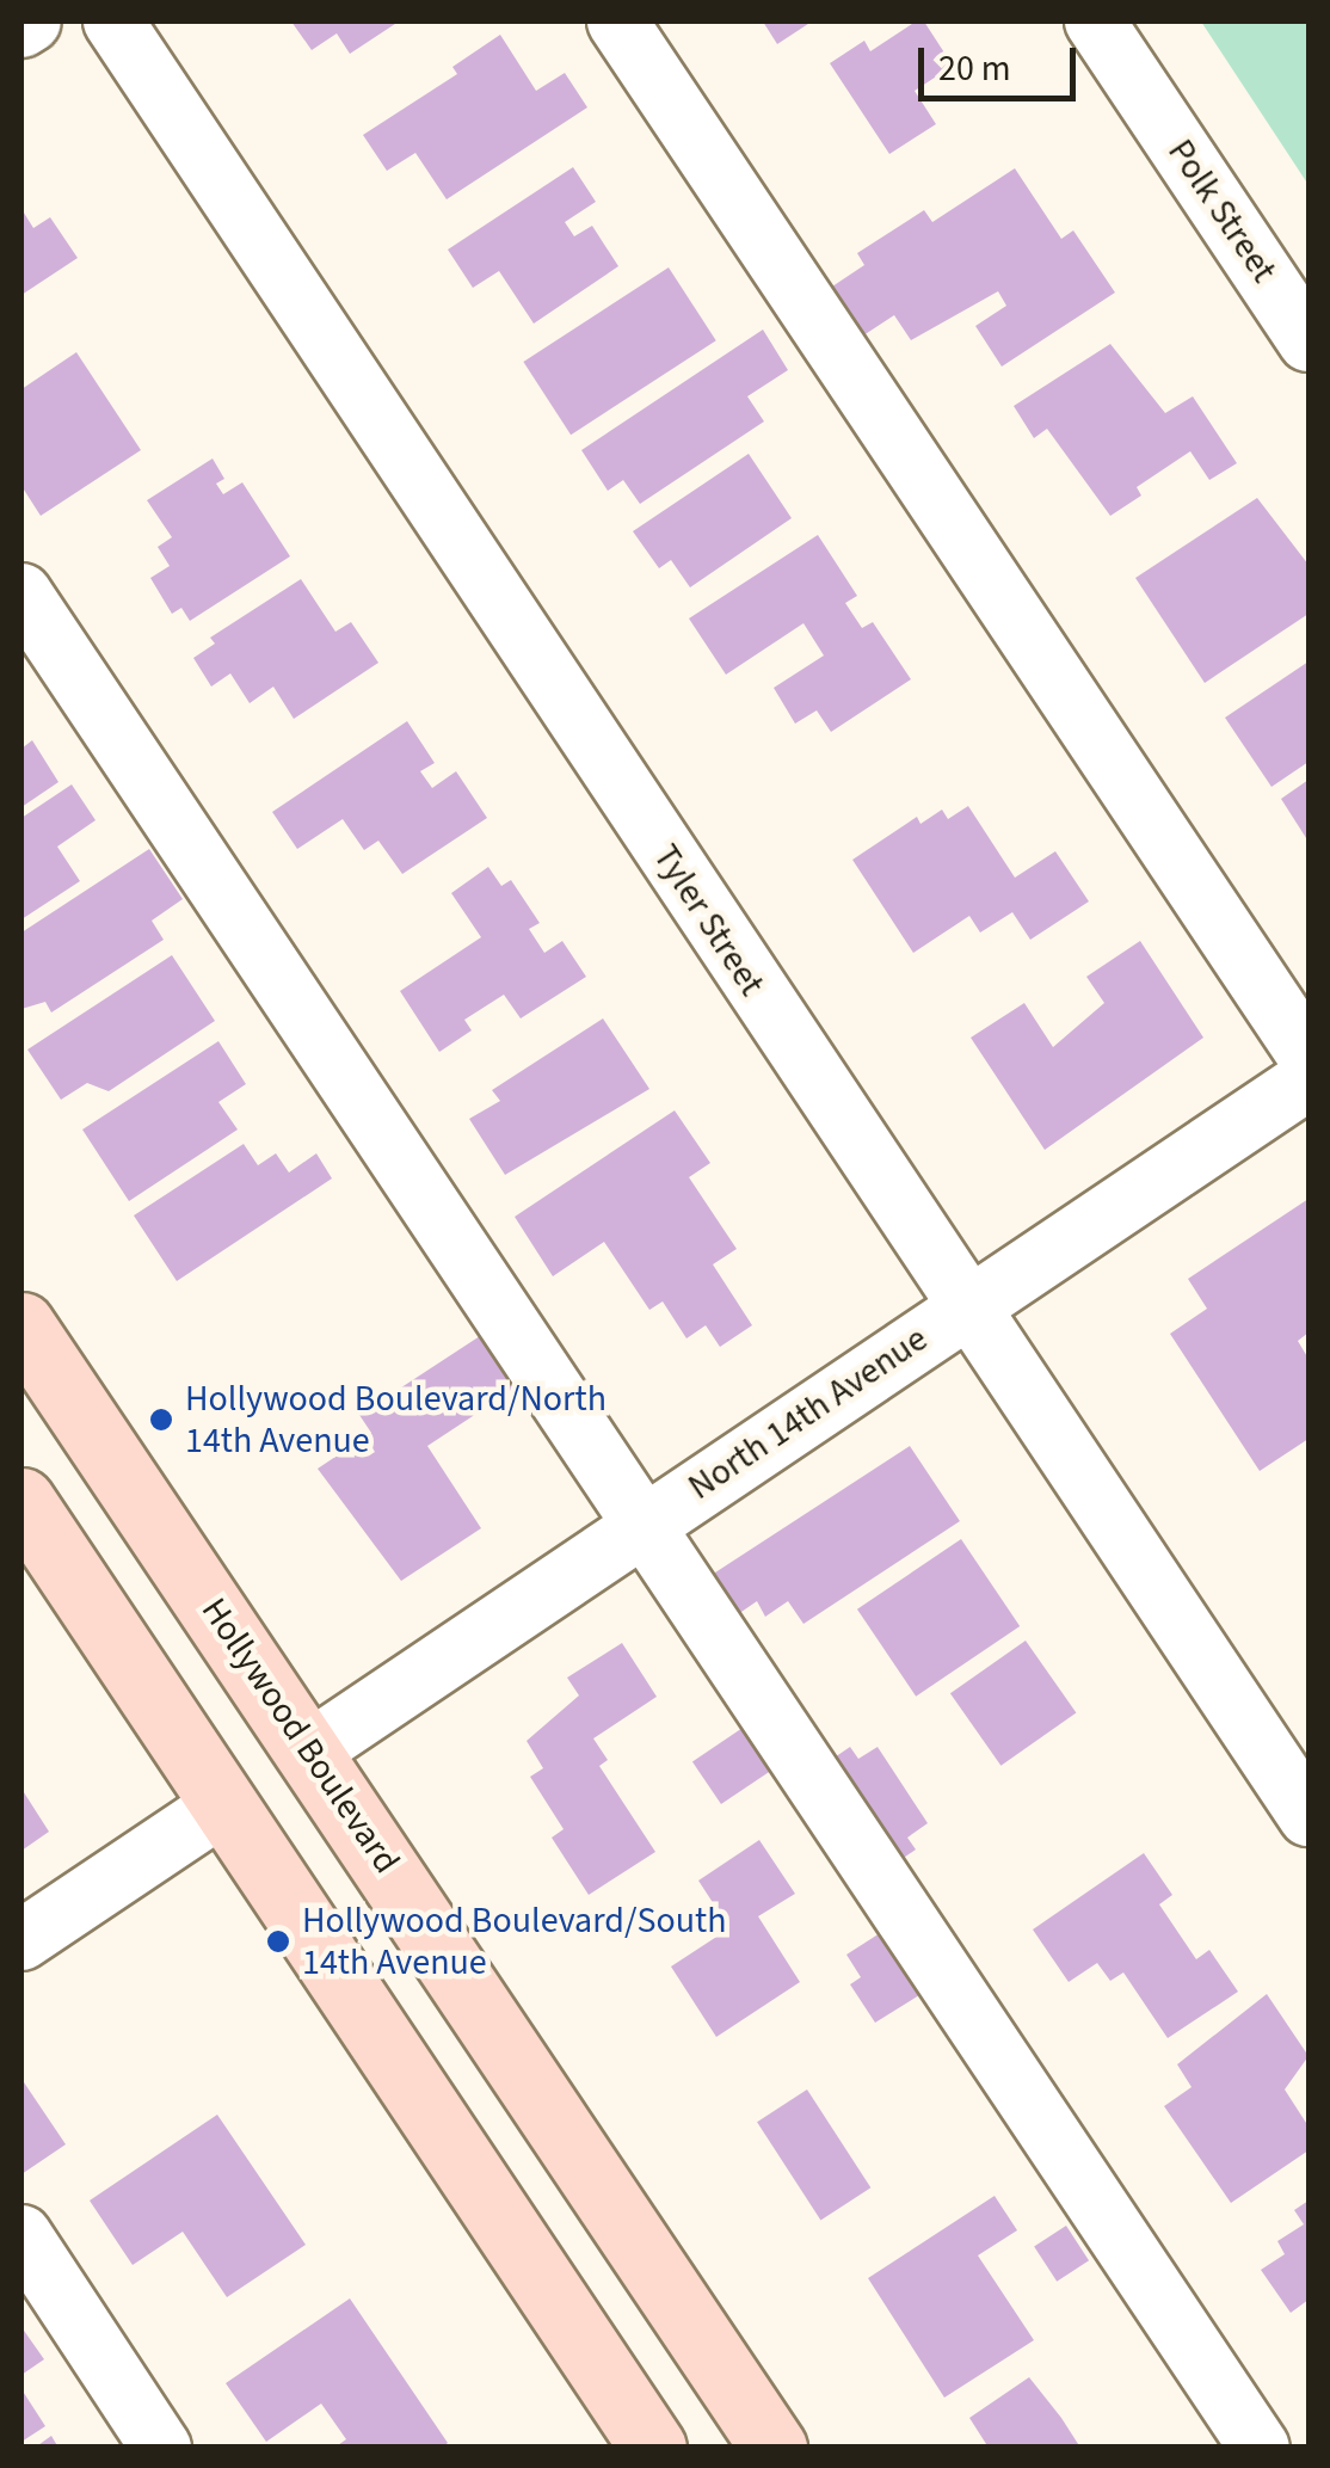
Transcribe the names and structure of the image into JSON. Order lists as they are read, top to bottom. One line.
{"streets":{"main road":["Hollywood Boulevard"],"street":["Polk Street","Tyler Street","North 14th Avenue"]},"crossings":[["Tyler Street","North 14th Avenue"],["North 14th Avenue","Hollywood Boulevard"]],"places":["Hollywood Boulevard/North 14th Avenue","Hollywood Boulevard/South 14th Avenue"],"scale_bar":"20 m"}
